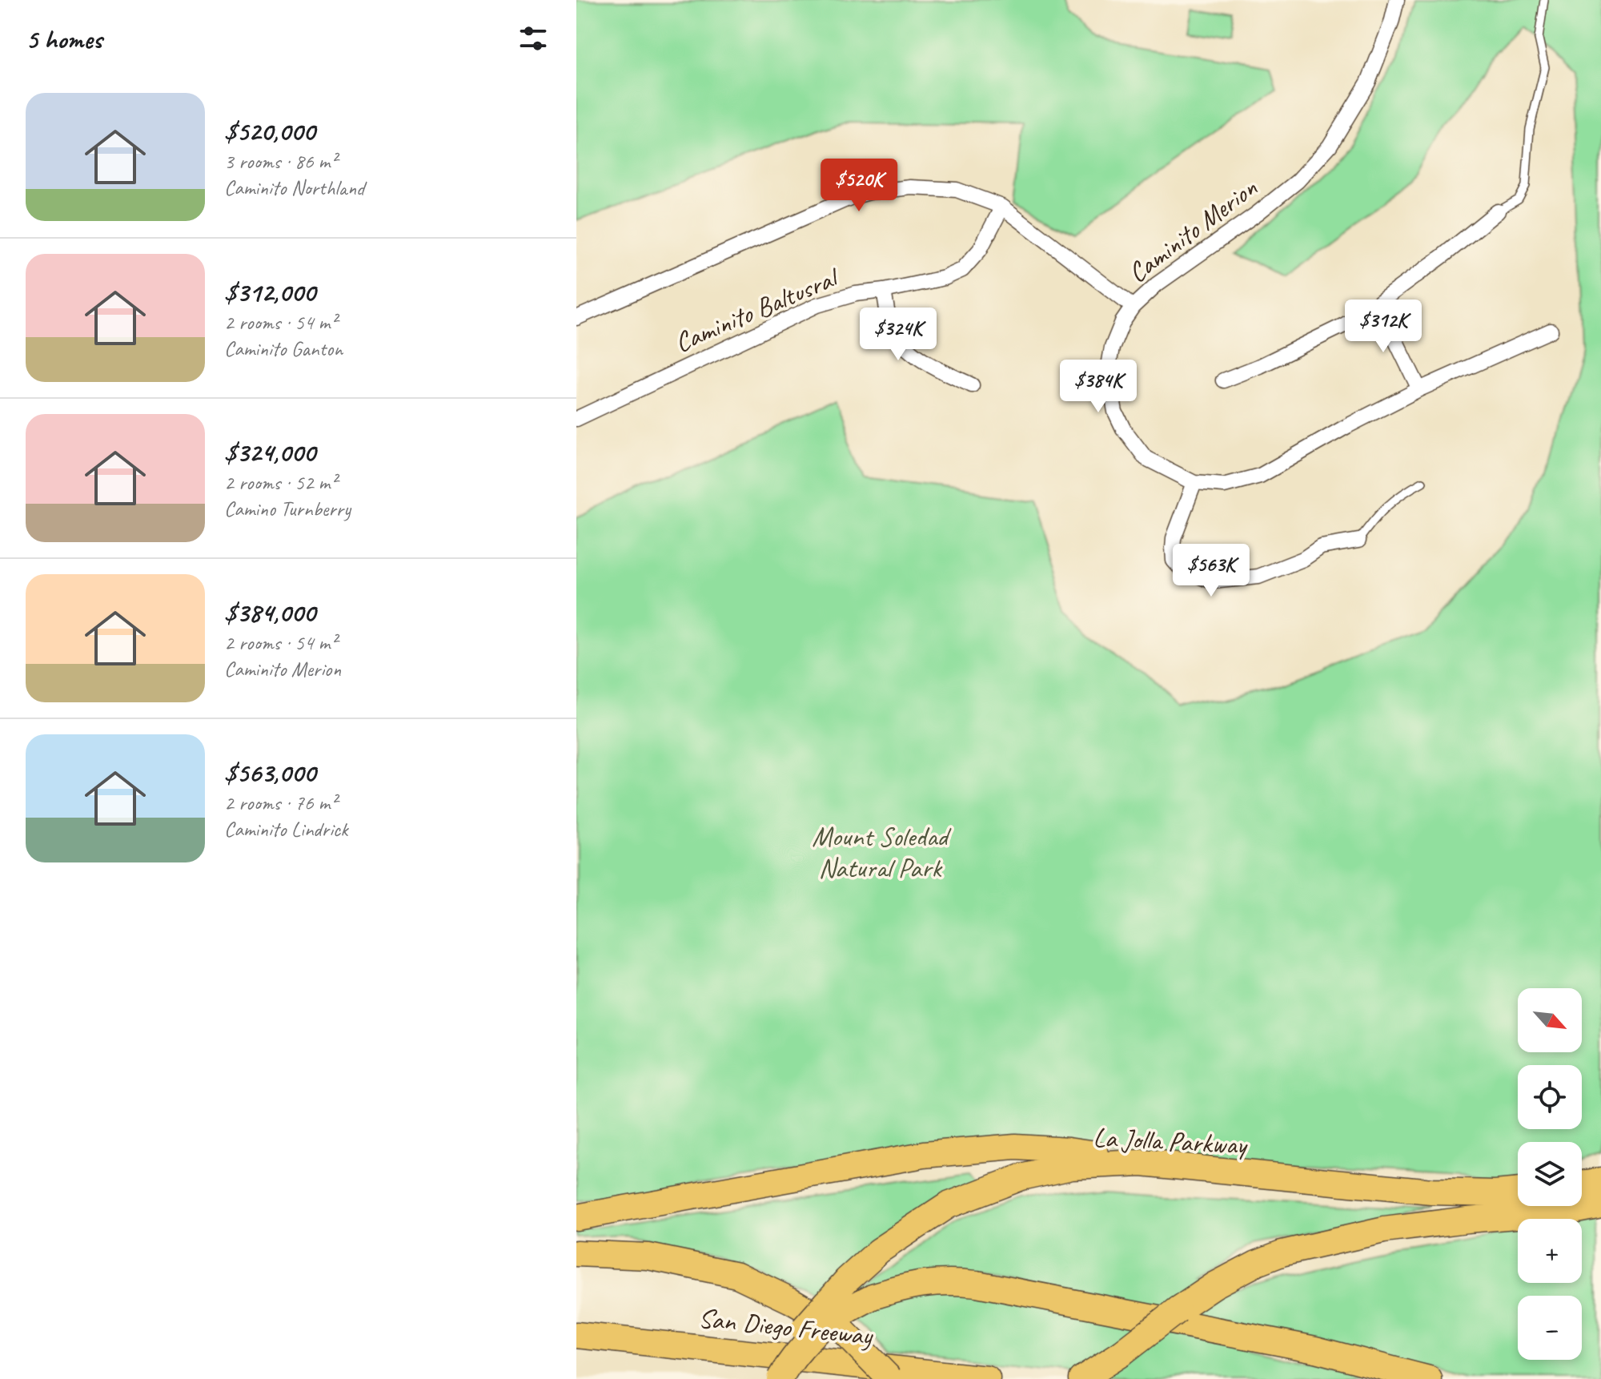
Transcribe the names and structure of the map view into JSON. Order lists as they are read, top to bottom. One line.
{"streets":{"highway":["La Jolla Parkway","San Diego Freeway"],"street":["Caminito Merion","Caminito Baltusral"]},"parks":["Mount Soledad Natural Park"],"north":"bottom right","page":{"heading":"5 homes","list":[{"name":"$520,000","note":"3 rooms · 86 m² · Caminito Northland"},{"name":"$312,000","note":"2 rooms · 54 m² · Caminito Ganton"},{"name":"$324,000","note":"2 rooms · 52 m² · Camino Turnberry"},{"name":"$384,000","note":"2 rooms · 54 m² · Caminito Merion"},{"name":"$563,000","note":"2 rooms · 76 m² · Caminito Lindrick"}],"price":["$520K","$312K","$324K","$384K","$563K"],"map_buttons":["+","−"]}}
